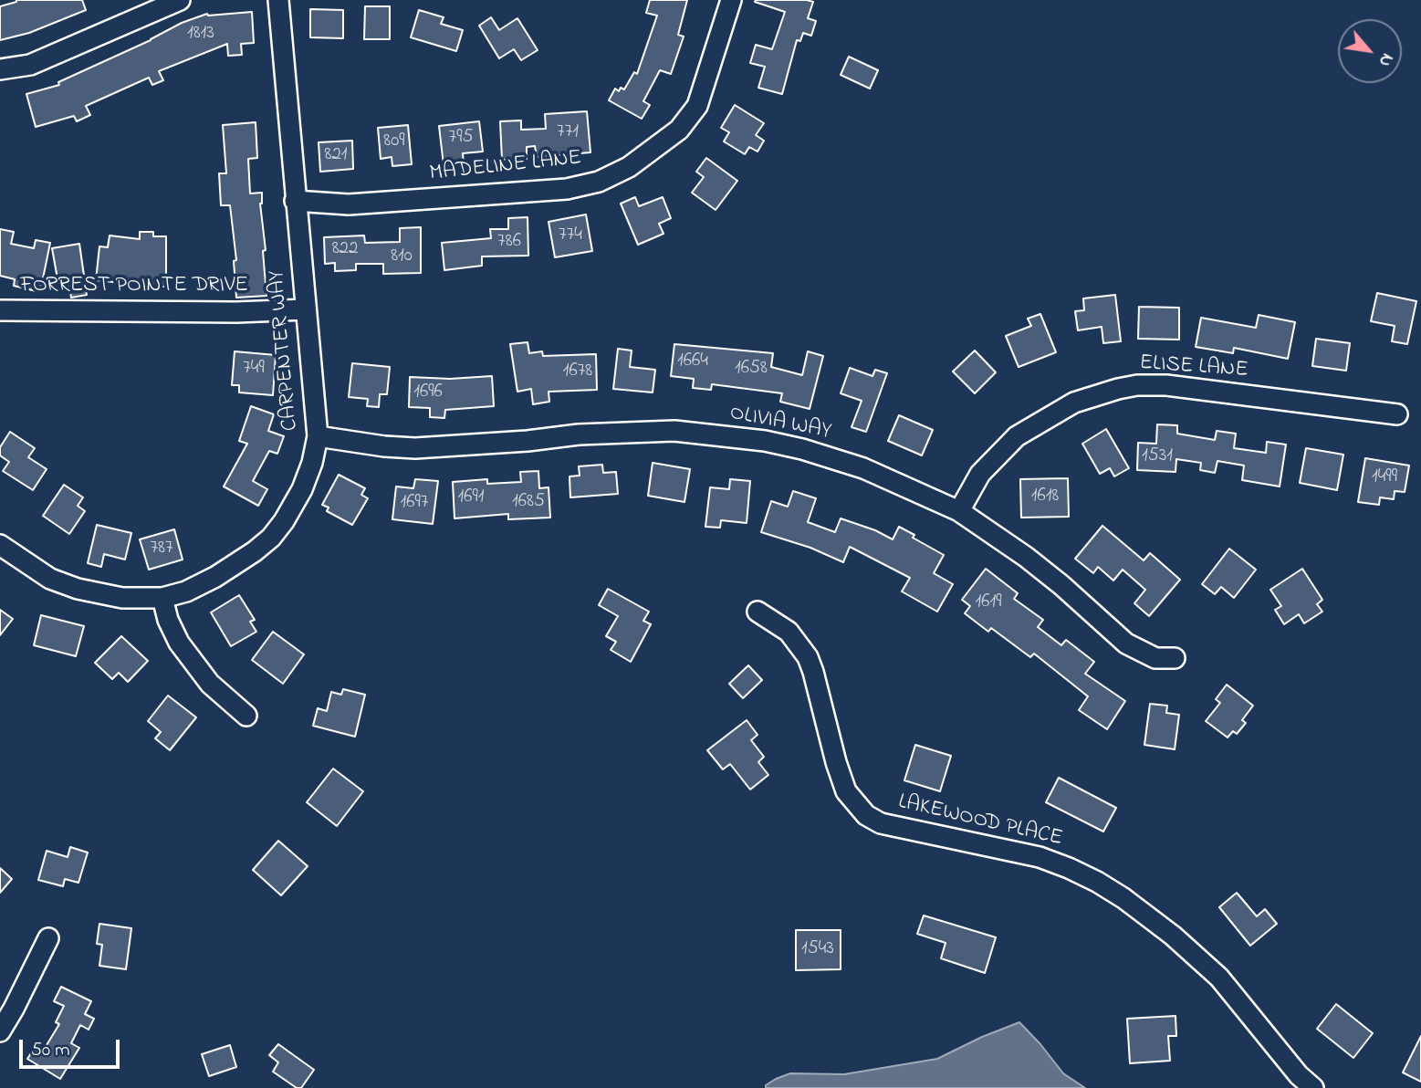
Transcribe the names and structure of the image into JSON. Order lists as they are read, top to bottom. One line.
{"streets":{"street":["MADELINE LANE","FORREST POINTE DRIVE","CARPENTER WAY","ELISE LANE","OLIVIA WAY","LAKEWOOD PLACE"]},"crossings":[["MADELINE LANE","CARPENTER WAY"],["FORREST POINTE DRIVE","CARPENTER WAY"],["CARPENTER WAY","OLIVIA WAY"],["ELISE LANE","OLIVIA WAY"]],"house_numbers":["1813","771","795","809","821","774","786","822","810","1664","749","1658","1678","1696","1531","1499","1618","1691","1685","1697","787","1619","1543"],"scale_bar":"50 m","north":"bottom right"}
